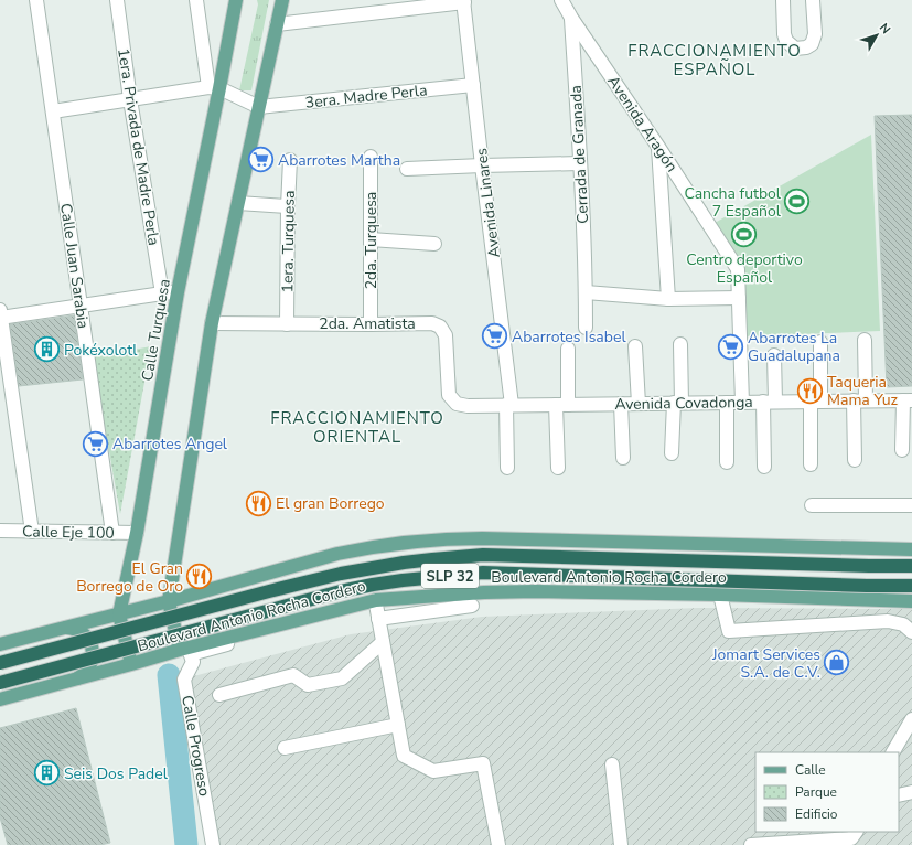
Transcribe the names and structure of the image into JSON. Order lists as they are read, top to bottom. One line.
{"streets":{"highway":["SLP 32","Boulevard Antonio Rocha Cordero"],"main road":["Calle Turquesa"],"street":["3era. Madre Perla","Avenida Aragón","1era. Privada de Madre Perla","Cerrada de Granada","Avenida Linares","2da. Turquesa","1era. Turquesa","Calle Juan Sarabia","2da. Amatista","Avenida Covadonga","Calle Eje 100","Calle Progreso"]},"crossings":[["3era. Madre Perla","Avenida Linares"],["Avenida Aragón","Cerrada de Granada"],["Avenida Aragón","Avenida Covadonga"],["Avenida Linares","Avenida Covadonga"],["2da. Turquesa","2da. Amatista"],["1era. Turquesa","2da. Amatista"],["Calle Juan Sarabia","Calle Eje 100"],["2da. Amatista","Avenida Covadonga"],["Calle Turquesa","Calle Eje 100"],["Calle Turquesa","Boulevard Antonio Rocha Cordero"],["Boulevard Antonio Rocha Cordero","Calle Progreso"]],"districts":["FRACCIONAMIENTO ESPAÑOL","FRACCIONAMIENTO ORIENTAL"],"places":{"supermarket":["Abarrotes Martha","Abarrotes Isabel","Abarrotes La Guadalupana","Abarrotes Angel"],"sports":["Cancha futbol 7 Español","Centro deportivo Español"],"building":["Pokéxolotl","Seis Dos Padel"],"restaurant":["Taqueria Mama Yuz","El gran Borrego","El Gran Borrego de Oro"],"shop":["Jomart Services S.A. de C.V."]},"legend":["Calle","Parque","Edificio"],"north":"top right"}
